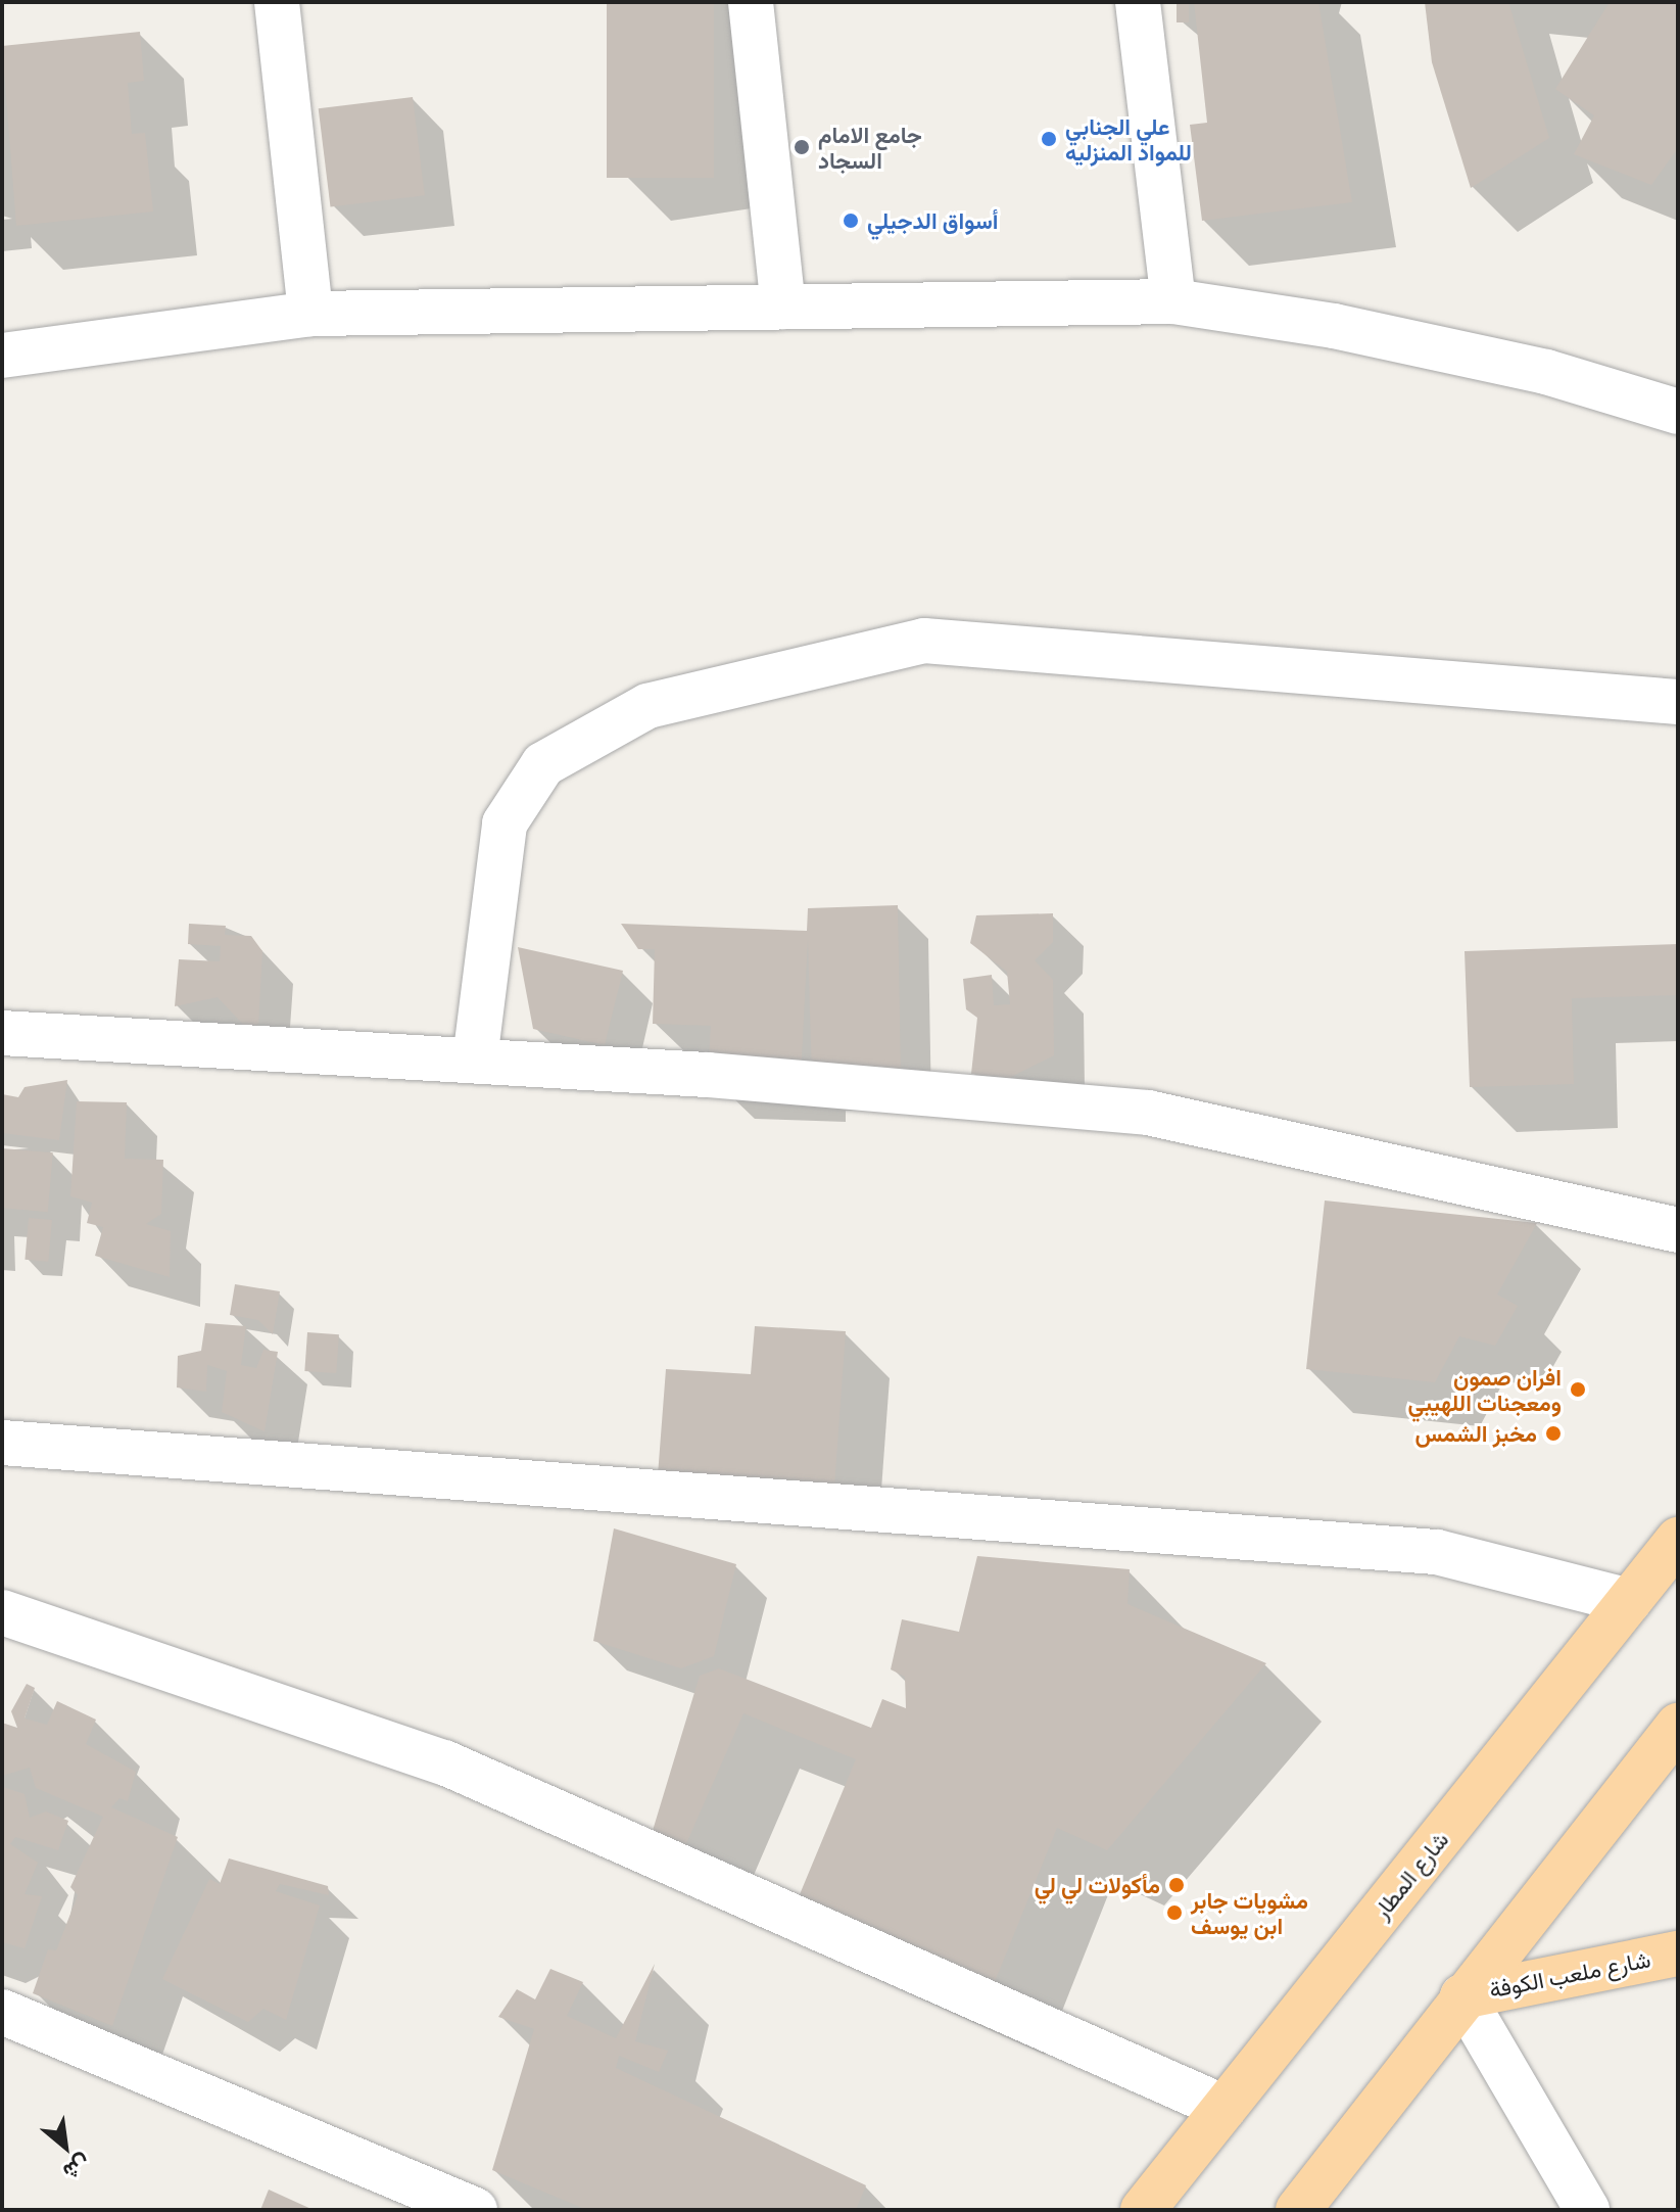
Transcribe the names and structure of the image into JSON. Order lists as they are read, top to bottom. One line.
{"streets":{"main road":["شارع المطار","شارع ملعب الكوفة"]},"places":["علي الجنابي للمواد المنزليه","جامع الامام السجاد","أسواق الدجيلي","افران صمون ومعجنات اللهيبي","مخبز الشمس","مأكولات لي لي","مشويات جابر ابن يوسف"],"north":"bottom right"}
